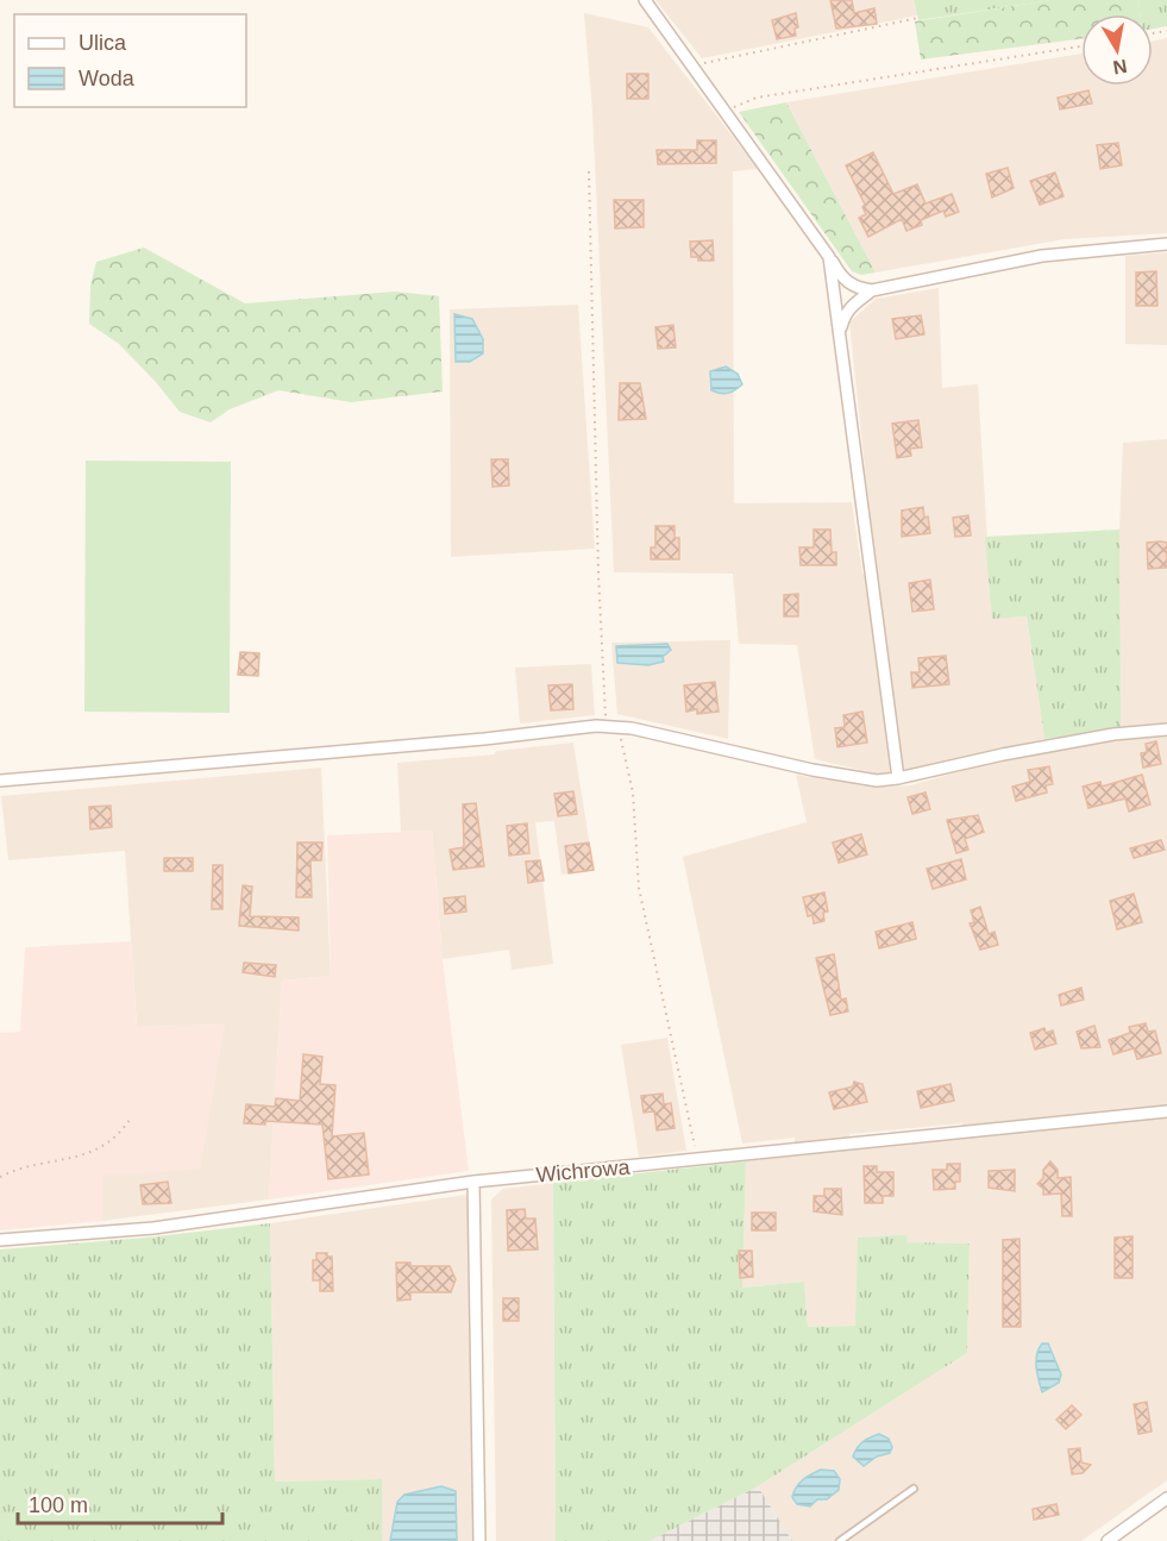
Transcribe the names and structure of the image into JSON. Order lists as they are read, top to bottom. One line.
{"streets":{"street":["Wichrowa"]},"legend":["Ulica","Woda"],"scale_bar":"100 m","north":"bottom"}
